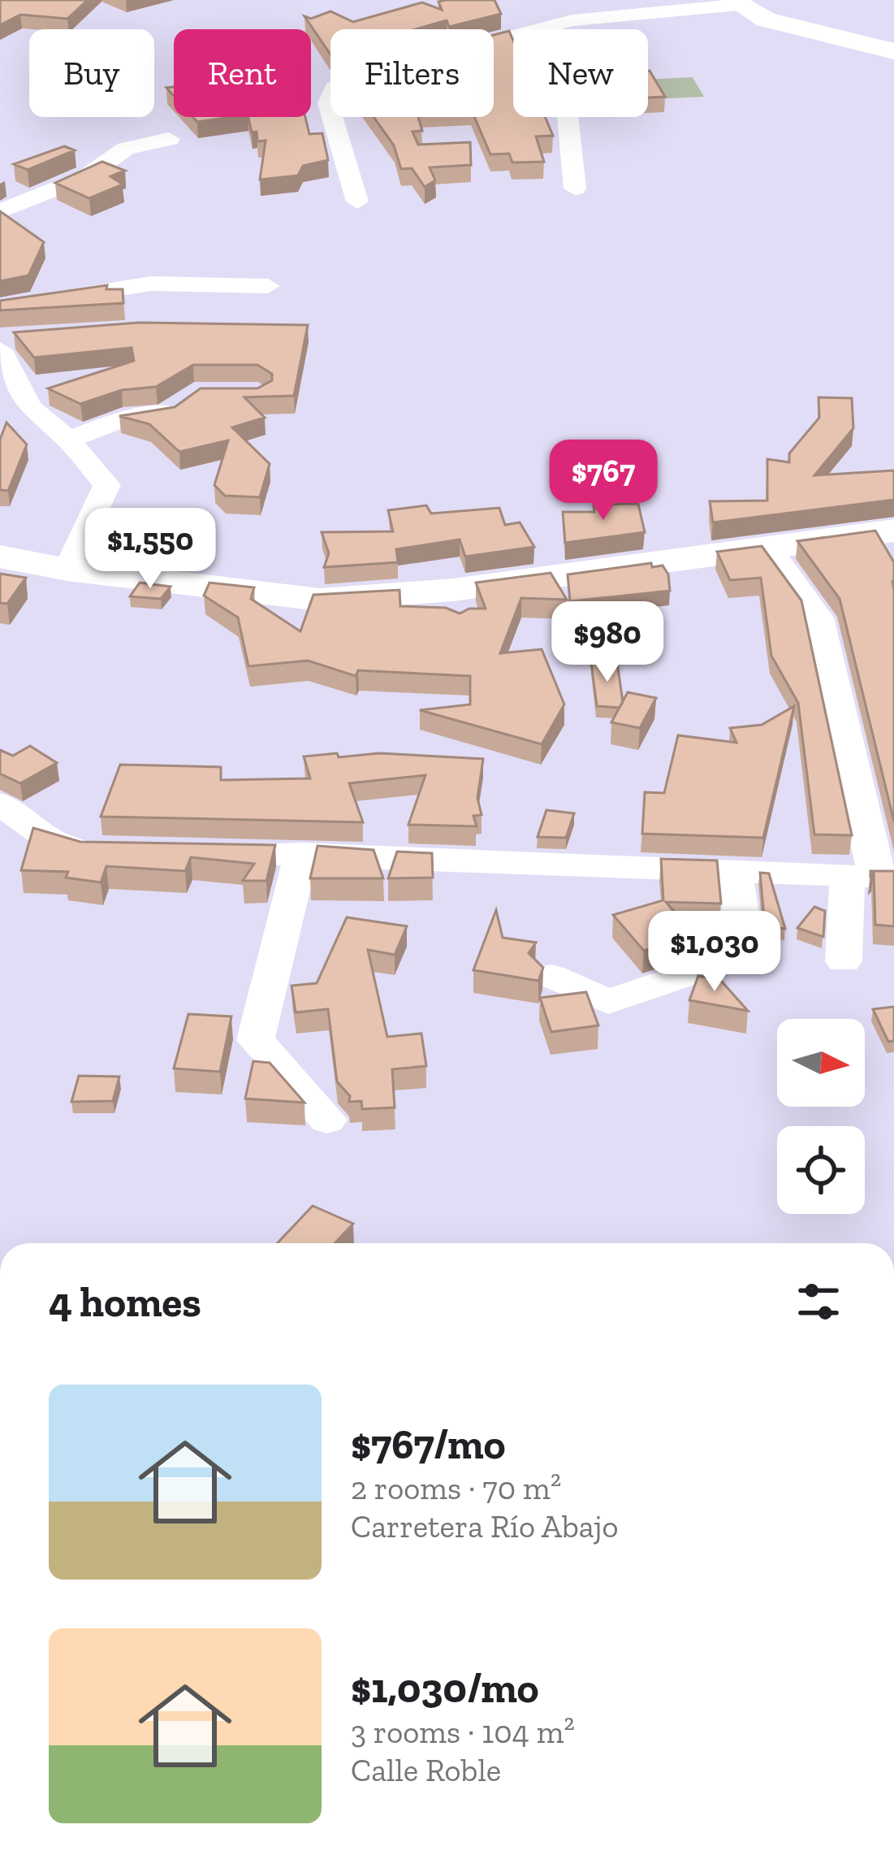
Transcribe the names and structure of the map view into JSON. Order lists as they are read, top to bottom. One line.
{"north":"right","page":{"chip":["Buy","Rent","Filters","New"],"price":["$767","$1,550","$980","$1,030"],"heading":"4 homes","list":[{"name":"$767/mo","note":"2 rooms · 70 m² · Carretera Río Abajo"},{"name":"$1,030/mo","note":"3 rooms · 104 m² · Calle Roble"}]}}
